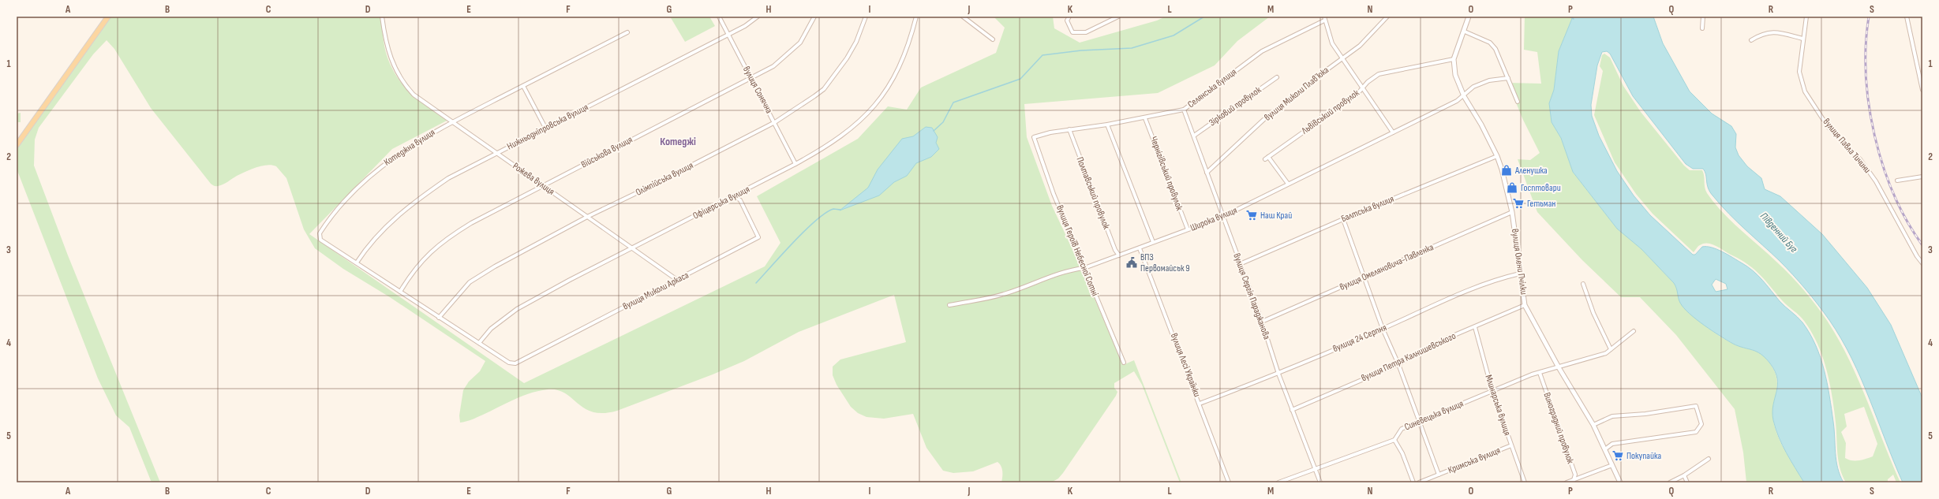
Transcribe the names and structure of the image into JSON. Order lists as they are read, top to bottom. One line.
{"streets":{"street":["Селянська вулиця","вулиця Сонячна","вулиця Миколи Плавʼюка","Зірковий провулок","Львівський провулок","Нижньодніпровська вулиця","вулиця Павла Тичини","Котеджна вулиця","Військова вулиця","Чернігівський провулок","Рожева вулиця","Олімпійська вулиця","Полтавський провулок","Офіцерська вулиця","Балтська вулиця","Широка вулиця","вулиця Героїв Небесної Сотні","вулиця Олени Пчілки","вулиця Омеляновича-Павленка","вулиця Миколи Аркаса","вулиця Сергія Параджанова","вулиця 24 Серпня","вулиця Петра Калнишевського","вулиця Лесі Українки","Млинарська вулиця","Синевецька вулиця","Виноградний провулок","Кримська вулиця"]},"crossings":[["Селянська вулиця","Чернігівський провулок"],["Селянська вулиця","Полтавський провулок"],["Селянська вулиця","вулиця Героїв Небесної Сотні"],["Селянська вулиця","вулиця Сергія Параджанова"],["вулиця Сонячна","Нижньодніпровська вулиця"],["вулиця Сонячна","Військова вулиця"],["вулиця Сонячна","Олімпійська вулиця"],["вулиця Сонячна","Офіцерська вулиця"],["вулиця Миколи Плавʼюка","вулиця Сергія Параджанова"],["Зірковий провулок","вулиця Сергія Параджанова"],["Львівський провулок","вулиця Олени Пчілки"],["Нижньодніпровська вулиця","Котеджна вулиця"],["Нижньодніпровська вулиця","Рожева вулиця"],["Котеджна вулиця","Рожева вулиця"],["Військова вулиця","Рожева вулиця"],["Чернігівський провулок","Широка вулиця"],["Рожева вулиця","Олімпійська вулиця"],["Рожева вулиця","Офіцерська вулиця"],["Рожева вулиця","вулиця Миколи Аркаса"],["Полтавський провулок","Широка вулиця"],["Офіцерська вулиця","вулиця Миколи Аркаса"],["Балтська вулиця","вулиця Олени Пчілки"],["Балтська вулиця","вулиця Сергія Параджанова"],["Широка вулиця","вулиця Героїв Небесної Сотні"],["Широка вулиця","вулиця Олени Пчілки"],["Широка вулиця","вулиця Сергія Параджанова"],["Широка вулиця","вулиця Лесі Українки"],["вулиця Олени Пчілки","вулиця Омеляновича-Павленка"],["вулиця Олени Пчілки","вулиця 24 Серпня"],["вулиця Олени Пчілки","вулиця Петра Калнишевського"],["вулиця Олени Пчілки","Синевецька вулиця"],["вулиця Омеляновича-Павленка","вулиця Сергія Параджанова"],["вулиця Сергія Параджанова","вулиця 24 Серпня"],["вулиця Сергія Параджанова","вулиця Петра Калнишевського"],["вулиця Сергія Параджанова","Синевецька вулиця"],["вулиця 24 Серпня","вулиця Лесі Українки"],["вулиця Петра Калнишевського","Млинарська вулиця"],["Млинарська вулиця","Синевецька вулиця"],["Млинарська вулиця","Кримська вулиця"],["Синевецька вулиця","Виноградний провулок"]],"districts":["Котеджі"],"water":["Південний Буг"],"places":{"shop":["Аленушка","Госптовари"],"supermarket":["Гетьман","Наш Край","Покупайка"],"public building":["ВПЗ Первомайськ 9"]},"grid":{"columns":["A","B","C","D","E","F","G","H","I","J","K","L","M","N","O","P","Q","R","S"],"rows":["1","2","3","4","5"]}}
